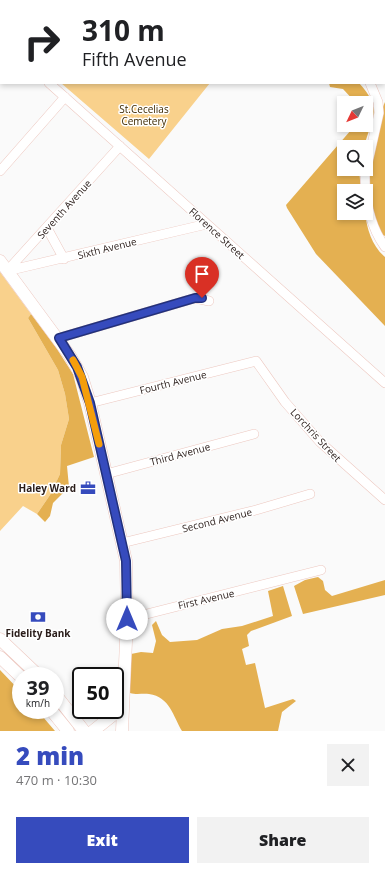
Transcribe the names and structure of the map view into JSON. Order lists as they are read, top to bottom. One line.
{"streets":{"street":["Seventh Avenue","Florence Street","Sixth Avenue","Fourth Avenue","Lorchris Street","Third Avenue","Second Avenue","First Avenue"]},"crossings":[["Seventh Avenue","Florence Street"],["Seventh Avenue","Sixth Avenue"],["Florence Street","Sixth Avenue"],["Fourth Avenue","Lorchris Street"]],"parks":["St.Cecelias Cemetery"],"places":{"office":["Haley Ward"],"bank":["Fidelity Bank"]},"north":"bottom left","page":{"turn":["310 m","Fifth Avenue"],"speed":"39 km/h","limit":"50","heading":["2 min","470 m · 10:30"],"buttons":["Exit","Share"]}}
